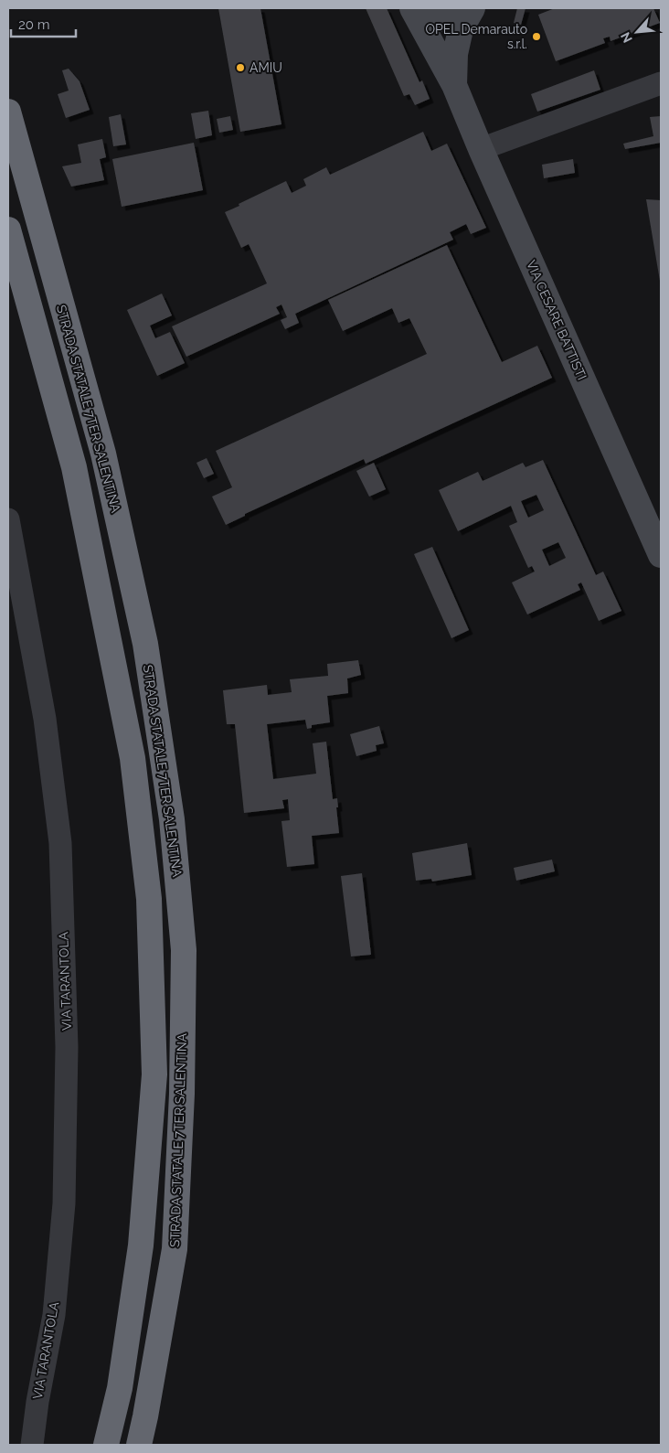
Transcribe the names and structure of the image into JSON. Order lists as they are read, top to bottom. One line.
{"streets":{"highway":["STRADA STATALE 7TER SALENTINA"],"main road":["VIA CESARE BATTISTI"],"street":["VIA TARANTOLA"]},"places":["OPEL Demarauto s.r.l.","AMIU"],"scale_bar":"20 m","north":"bottom left"}
